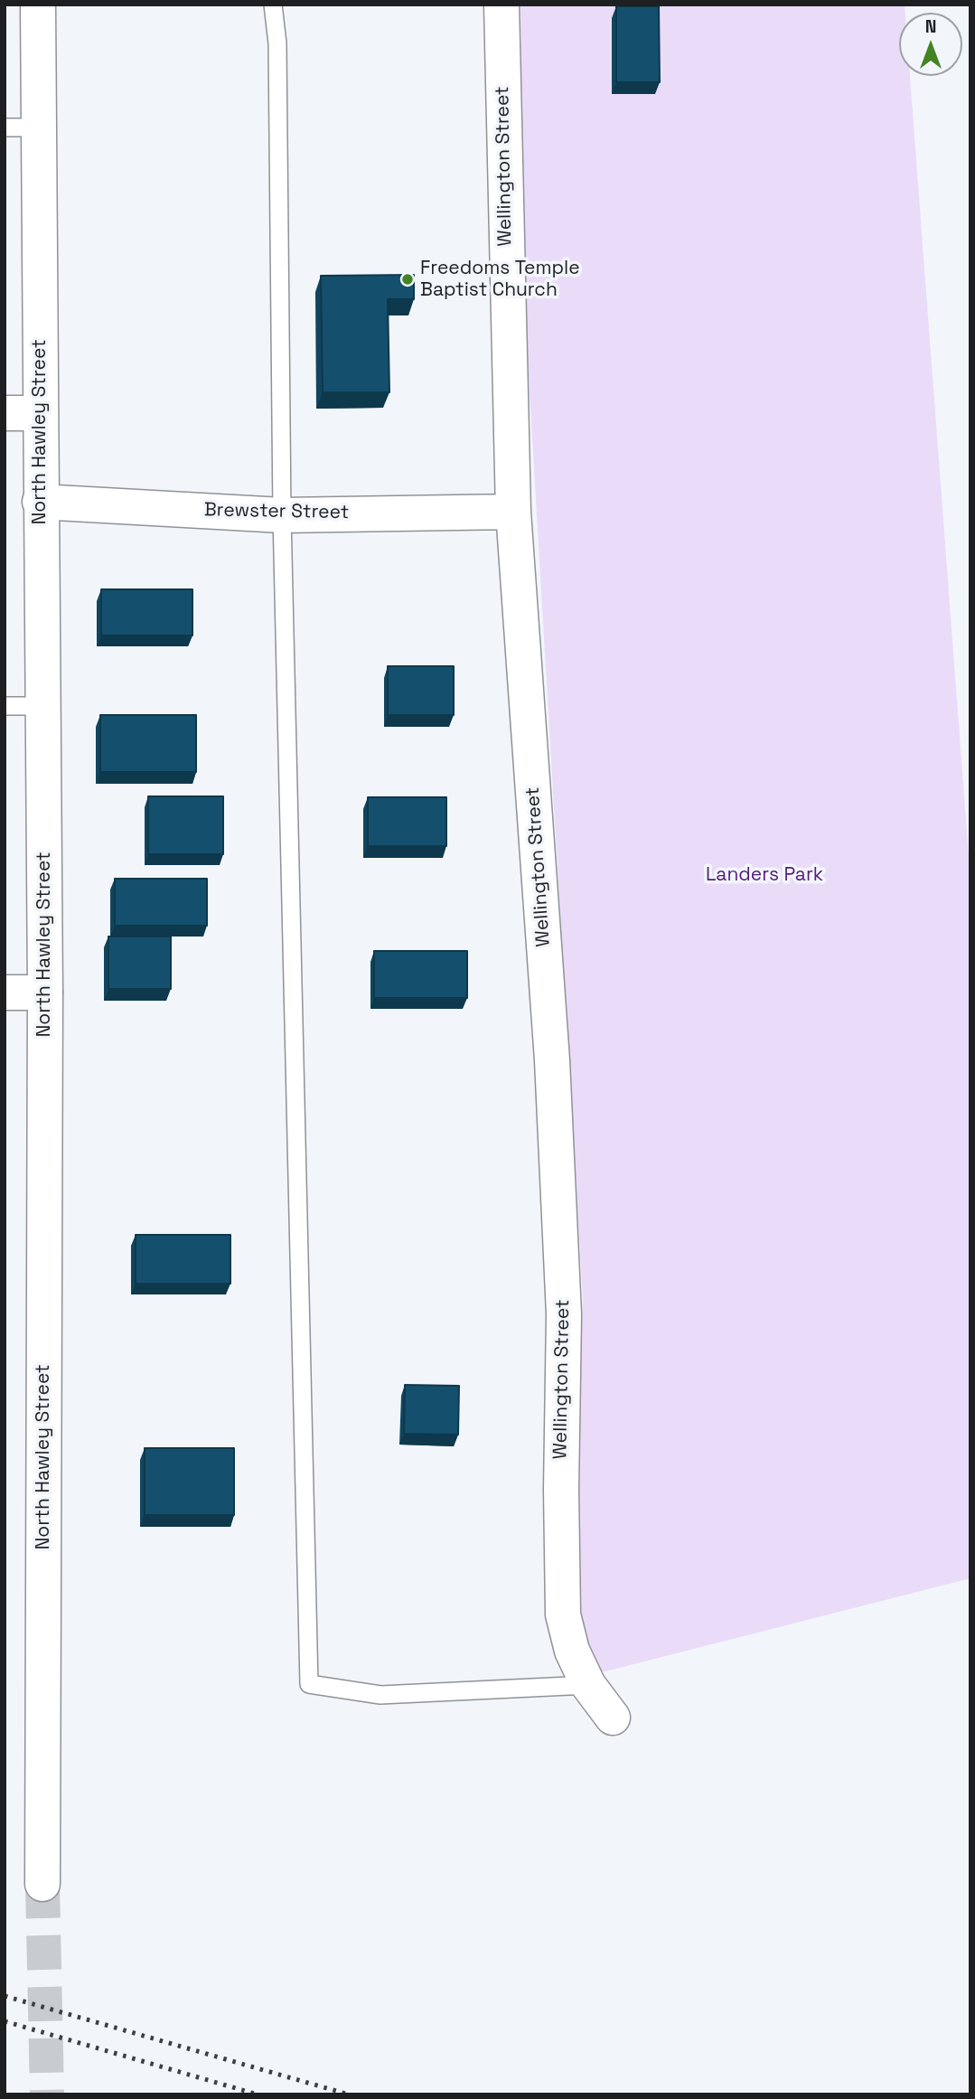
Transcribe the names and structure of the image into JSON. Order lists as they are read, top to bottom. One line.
{"streets":{"street":["Wellington Street","North Hawley Street","Brewster Street"]},"crossings":[["Wellington Street","Brewster Street"],["North Hawley Street","Brewster Street"]],"parks":["Landers Park"],"places":["Freedoms Temple Baptist Church"],"north":"top"}
